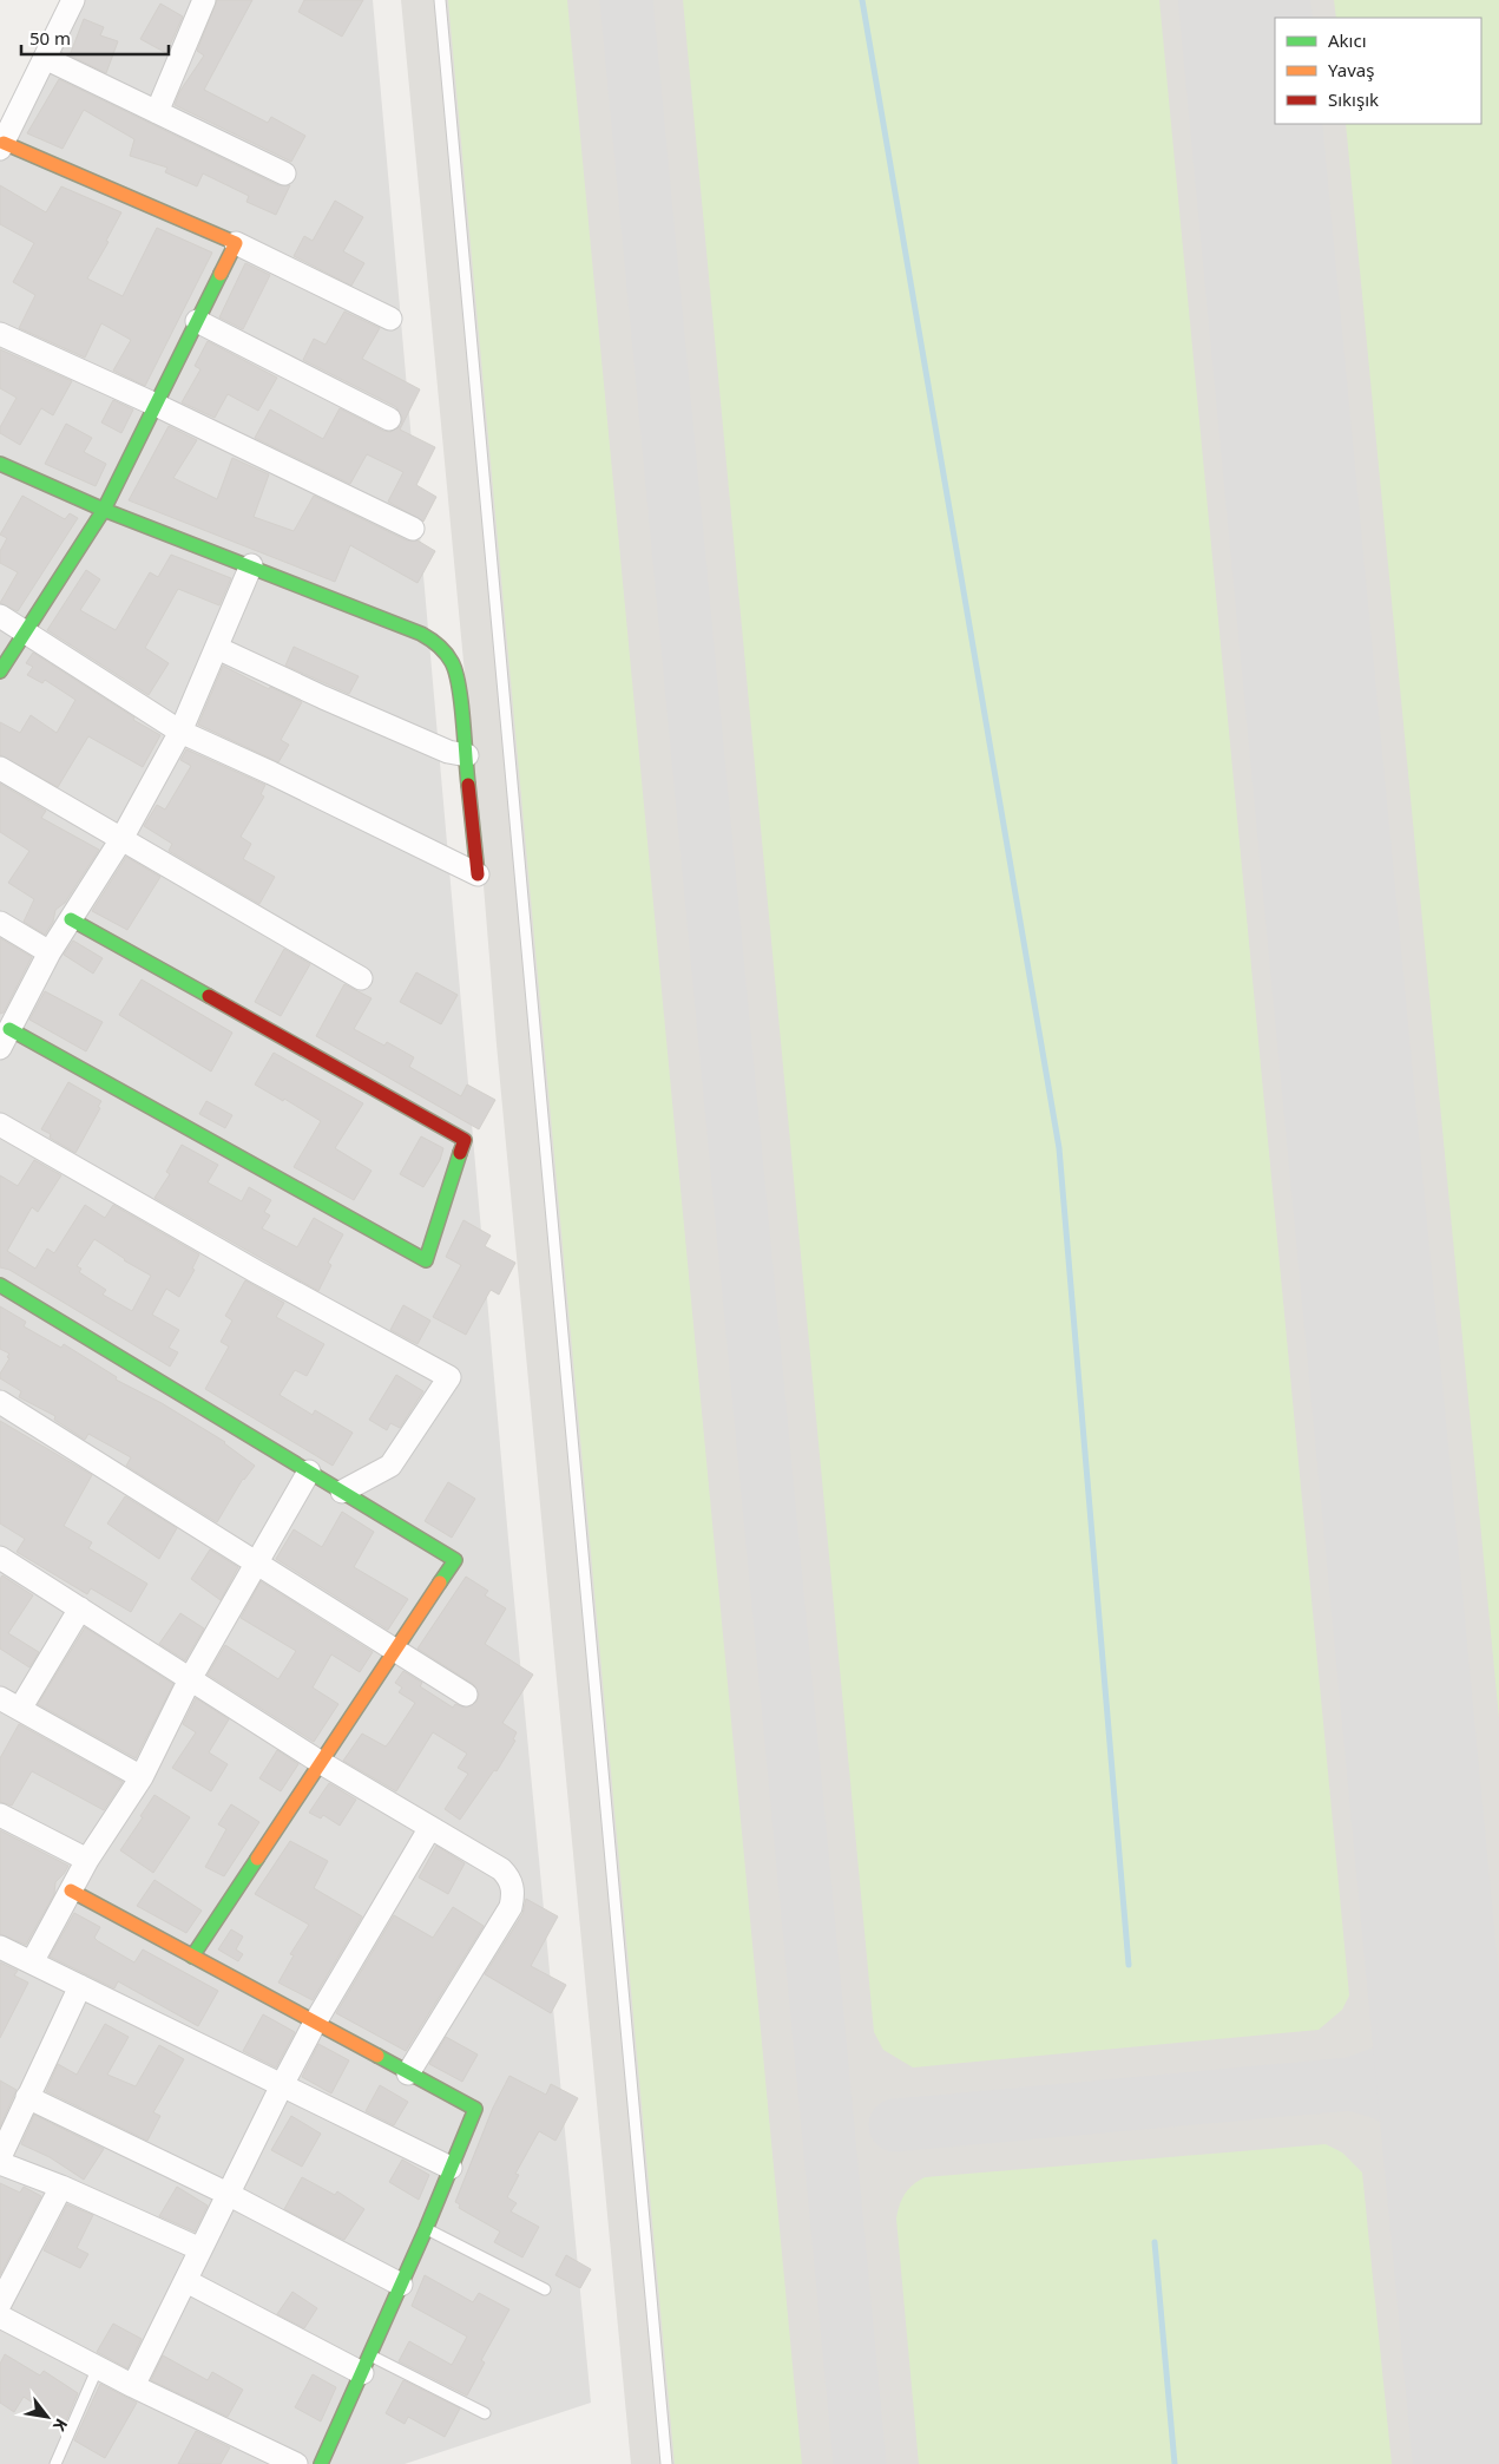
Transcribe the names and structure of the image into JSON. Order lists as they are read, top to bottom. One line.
{"legend":["Akıcı","Yavaş","Sıkışık"],"scale_bar":"50 m","north":"bottom right"}
